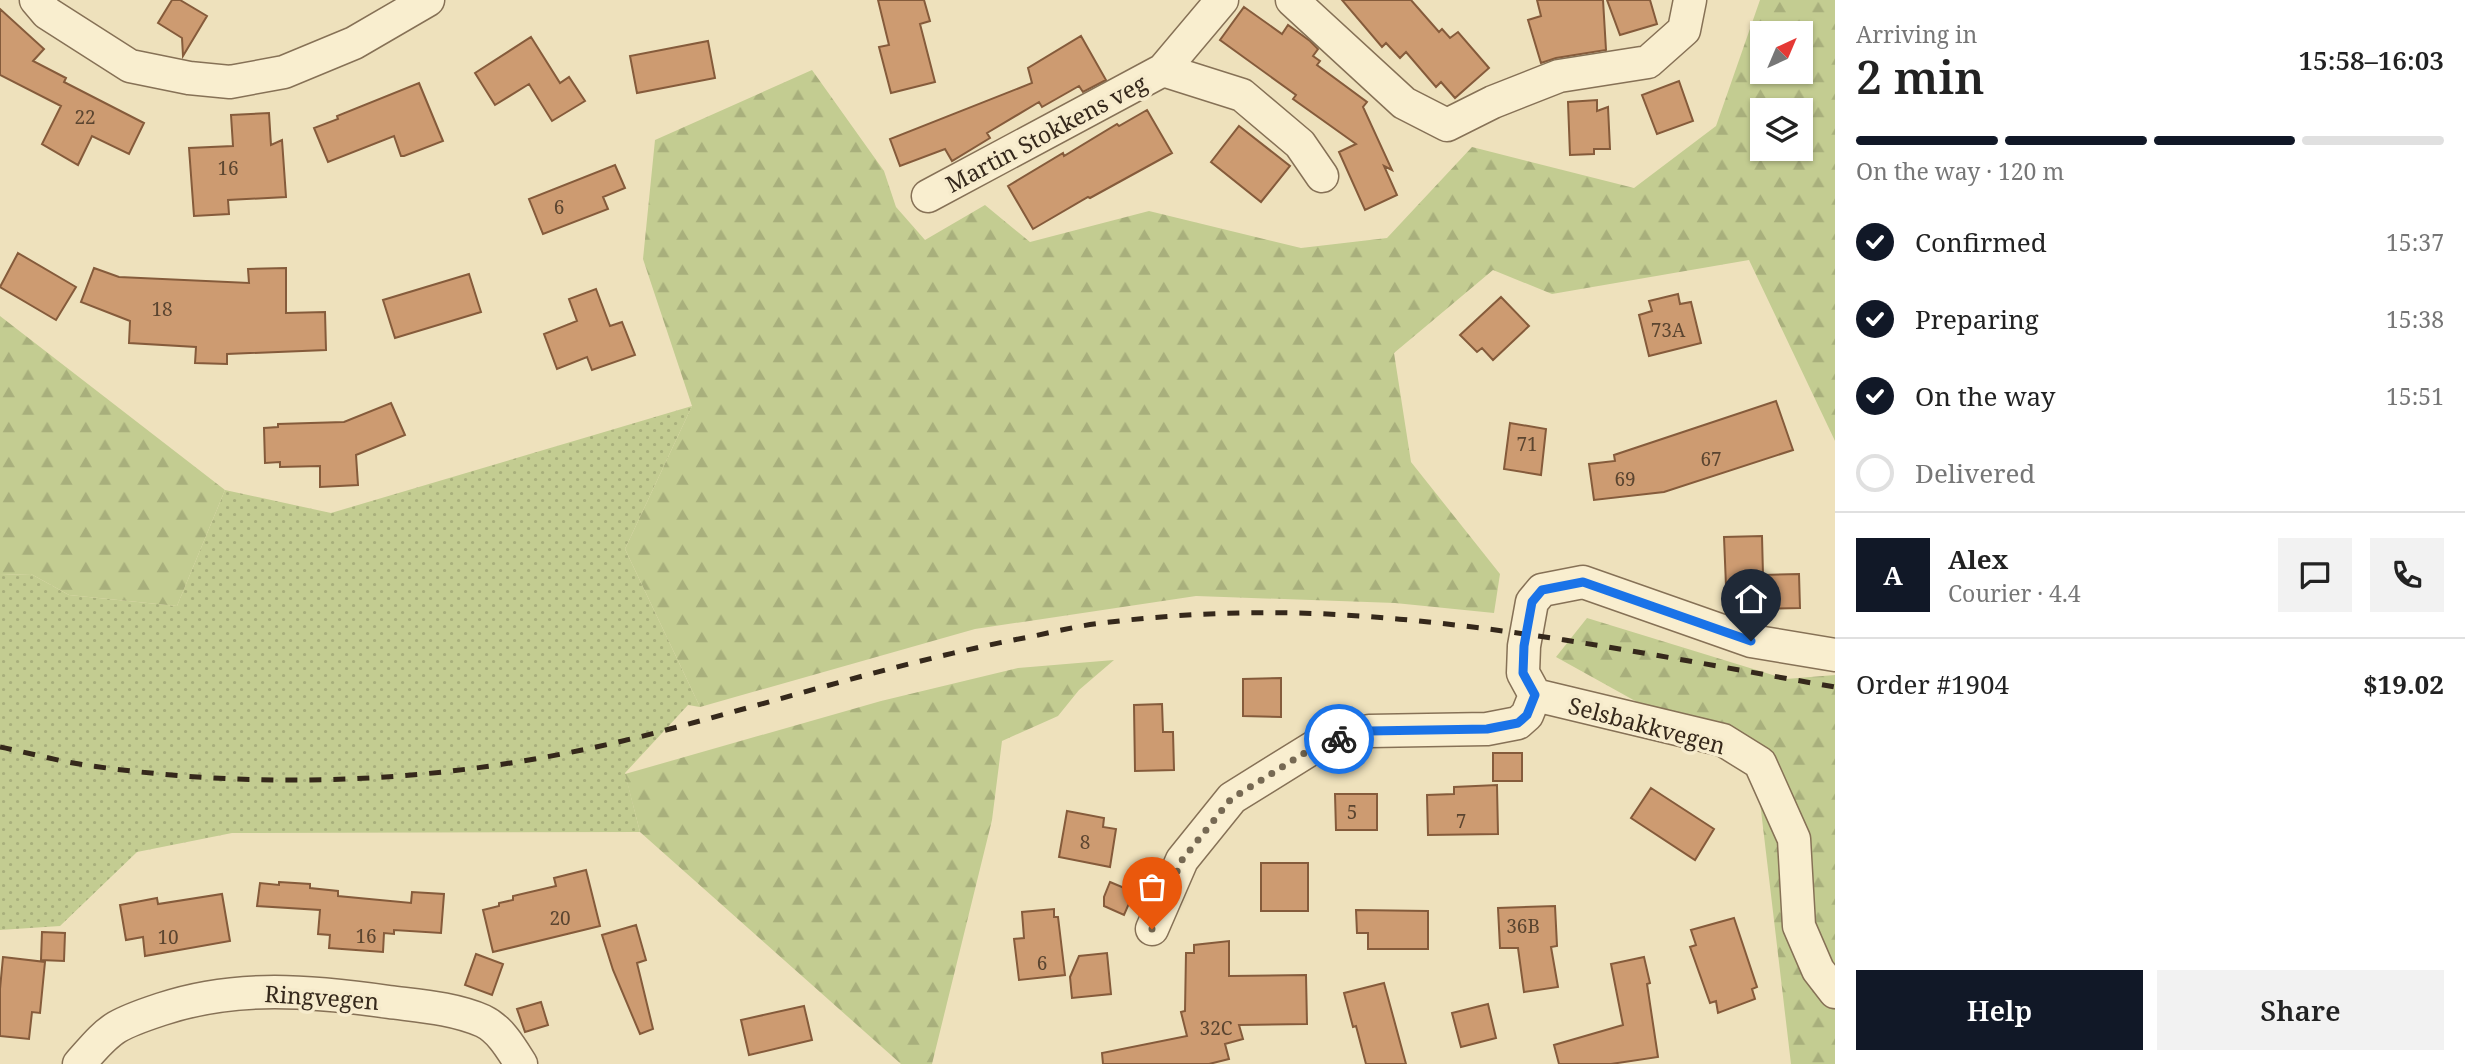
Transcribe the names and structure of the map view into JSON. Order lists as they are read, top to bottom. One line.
{"streets":{"street":["Martin Stokkens veg","Selsbakkvegen","Ringvegen"]},"house_numbers":["22","16","6","18","73A","71","67","69","5","7","8","20","36B","16","10","6","32C"],"north":"top right","page":{"heading":["2 min","Arriving in","15:58–16:03"],"panel":["Alex","Courier · 4.4","Order #1904","$19.02"],"bar":"On the way · 120 m","list":[["Confirmed","15:37"],["Preparing","15:38"],["On the way","15:51"],"Delivered"],"round":"A","buttons":["Help","Share"]}}
